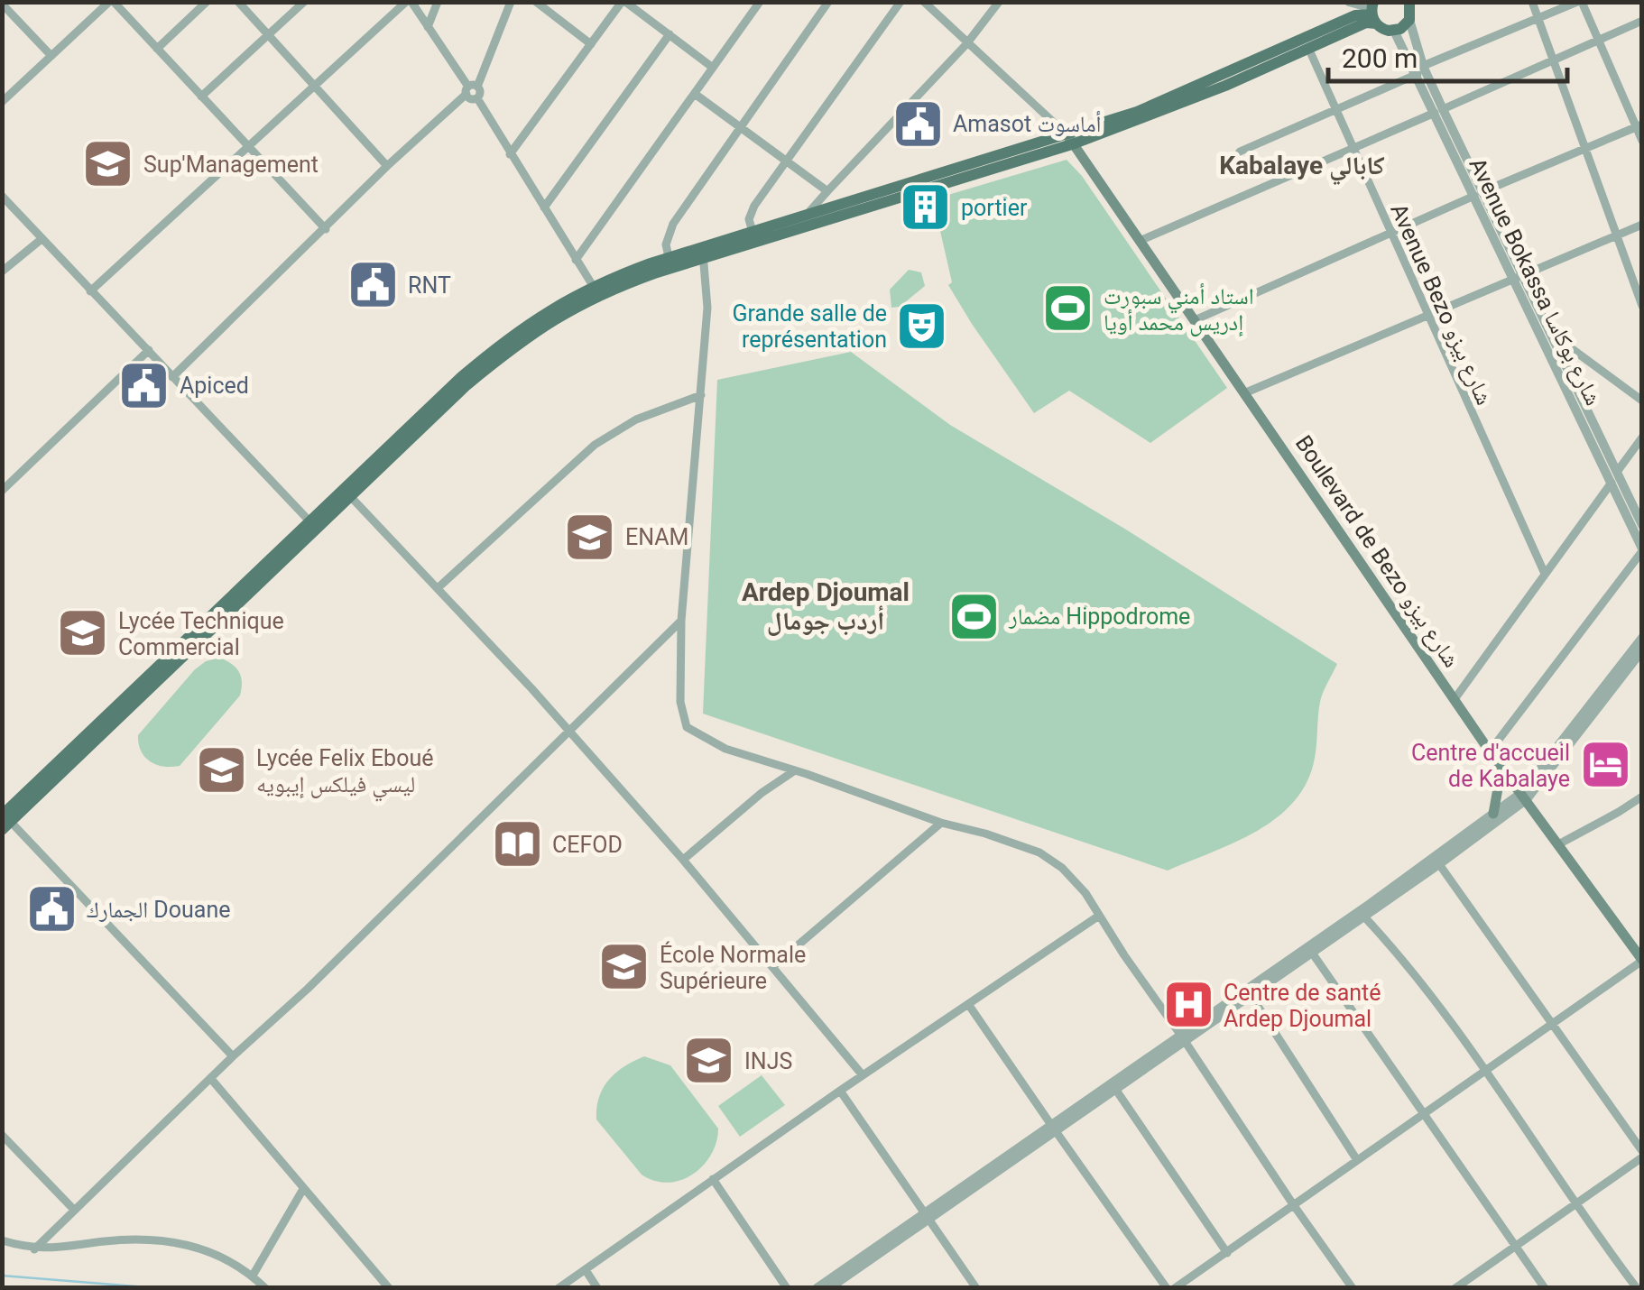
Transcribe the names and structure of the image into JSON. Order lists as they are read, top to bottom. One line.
{"streets":{"main road":["Boulevard de Bezo شارع بيزو"],"street":["Avenue Bokassa شارع بوكاسا","Avenue Bezo شارع بيزو"]},"districts":["Kabalaye كابالي","Ardep Djoumal أردب جومال"],"places":{"public building":["Amasot أماسوت","RNT","Apiced","الجمارك Douane"],"school or university":["Sup'Management","ENAM","Lycée Technique Commercial","Lycée Felix Eboué ليسي فيلكس إيبويه","École Normale Supérieure","INJS"],"building":["portier"],"sports":["استاد أمني سبورت إدريس محمد أويا","مضمار Hippodrome"],"theatre":["Grande salle de représentation"],"hotel":["Centre d'accueil de Kabalaye"],"library":["CEFOD"],"hospital":["Centre de santé Ardep Djoumal"]},"scale_bar":"200 m"}
